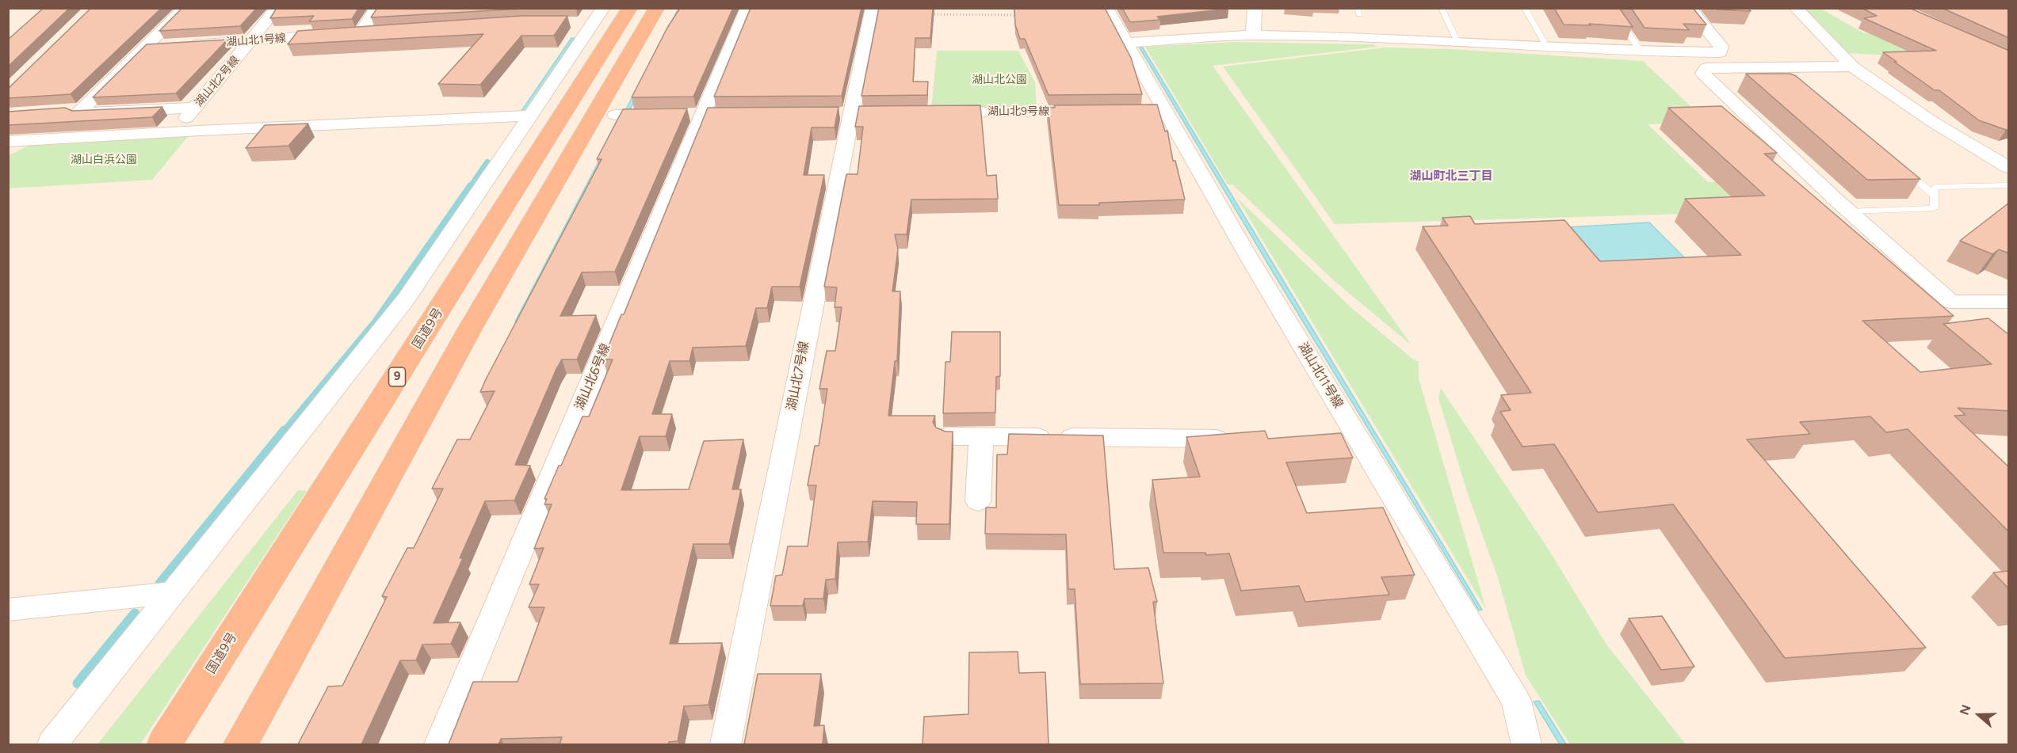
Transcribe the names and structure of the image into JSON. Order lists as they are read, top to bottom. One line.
{"streets":{"highway":["国道9号","9"],"street":["湖山北1号線","湖山北2号線","湖山北9号線","湖山北11号線","湖山北7号線","湖山北6号線"]},"crossings":[["湖山北1号線","湖山北2号線"]],"districts":["湖山町北三丁目"],"parks":["湖山北公園","湖山白浜公園"],"north":"left"}
